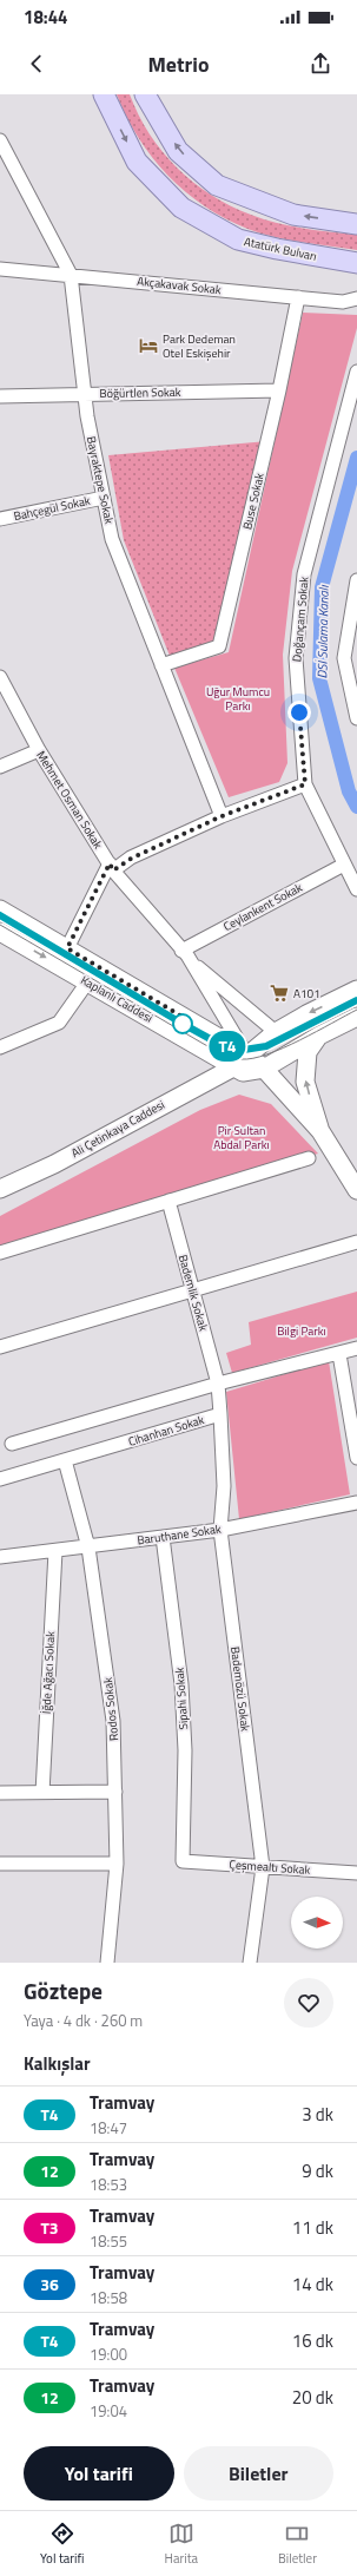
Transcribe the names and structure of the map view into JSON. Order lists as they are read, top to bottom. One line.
{"streets":{"main road":["Atatürk Bulvarı","Kaplanlı Caddesi","Ali Çetinkaya Caddesi"],"street":["Akçakavak Sokak","Böğürtlen Sokak","Bayraktepe Sokak","Buse Sokak","Bahçegül Sokak","Doğançam Sokak","Mehmet Osman Sokak","Ceylankent Sokak","Bademlik Sokak","Cihanhan Sokak","Baruthane Sokak","İğde Ağacı Sokak","Bademözü Sokak","Sipahi Sokak","Rodos Sokak","Çeşmealtı Sokak"]},"crossings":[["Akçakavak Sokak","Bayraktepe Sokak"],["Akçakavak Sokak","Buse Sokak"],["Böğürtlen Sokak","Bayraktepe Sokak"],["Böğürtlen Sokak","Buse Sokak"],["Bayraktepe Sokak","Buse Sokak"],["Bayraktepe Sokak","Bahçegül Sokak"],["Doğançam Sokak","Ceylankent Sokak"],["Mehmet Osman Sokak","Ceylankent Sokak"],["Mehmet Osman Sokak","Kaplanlı Caddesi"],["Mehmet Osman Sokak","Ali Çetinkaya Caddesi"],["Kaplanlı Caddesi","Ali Çetinkaya Caddesi"],["Bademlik Sokak","Cihanhan Sokak"],["Cihanhan Sokak","Bademözü Sokak"],["Cihanhan Sokak","Rodos Sokak"],["Baruthane Sokak","İğde Ağacı Sokak"],["Baruthane Sokak","Bademözü Sokak"],["Baruthane Sokak","Sipahi Sokak"],["Baruthane Sokak","Rodos Sokak"],["Bademözü Sokak","Çeşmealtı Sokak"],["Sipahi Sokak","Çeşmealtı Sokak"]],"water":["DSİ Sulama Kanalı"],"parks":["Uğur Mumcu Parkı","Pir Sultan Abdal Parkı","Bilgi Parkı"],"places":{"hotel":["Park Dedeman Otel Eskişehir"],"supermarket":["A101"]},"lines":["tram line T4"],"north":"right","page":{"status":"18:44","header":"Metrio","on_map":"T4","heading":[["Göztepe","Yaya · 4 dk · 260 m"],"Kalkışlar"],"list":[{"mark":"T4","name":"Tramvay","note":"18:47","value":"3 dk"},{"mark":"12","name":"Tramvay","note":"18:53","value":"9 dk"},{"mark":"T3","name":"Tramvay","note":"18:55","value":"11 dk"},{"mark":"36","name":"Tramvay","note":"18:58","value":"14 dk"},{"mark":"T4","name":"Tramvay","note":"19:00","value":"16 dk"},{"mark":"12","name":"Tramvay","note":"19:04","value":"20 dk"}],"buttons":["Yol tarifi","Biletler"],"tabs":["Yol tarifi","Harita","Biletler"]}}
